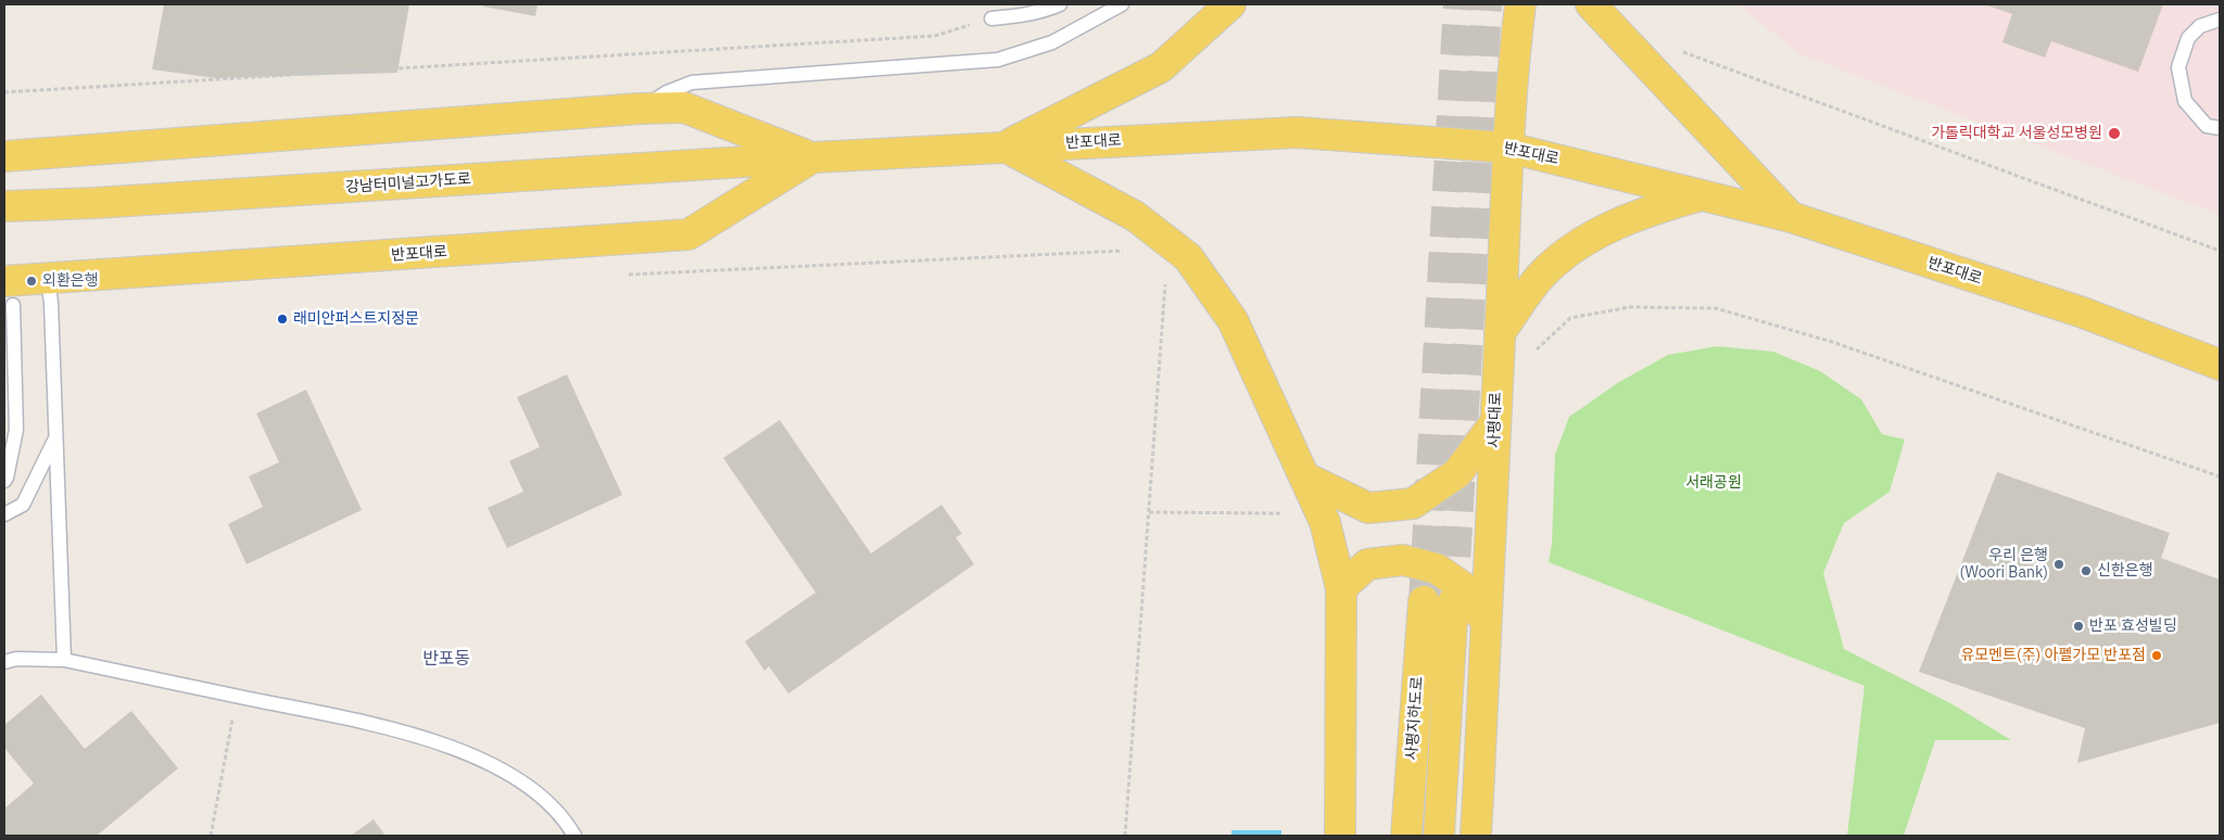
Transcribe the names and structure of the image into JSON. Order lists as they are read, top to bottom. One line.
{"streets":{"main road":["반포대로","강남터미널고가도로","사평대로","사평지하도로"]},"crossings":[["반포대로","강남터미널고가도로"],["반포대로","사평대로"]],"districts":["반포동"],"parks":["서래공원"],"places":["가톨릭대학교 서울성모병원","외환은행","래미안퍼스트지정문","우리 은행 (Woori Bank)","신한은행","반포 효성빌딩","유모멘트(주) 아펠가모 반포점"]}
